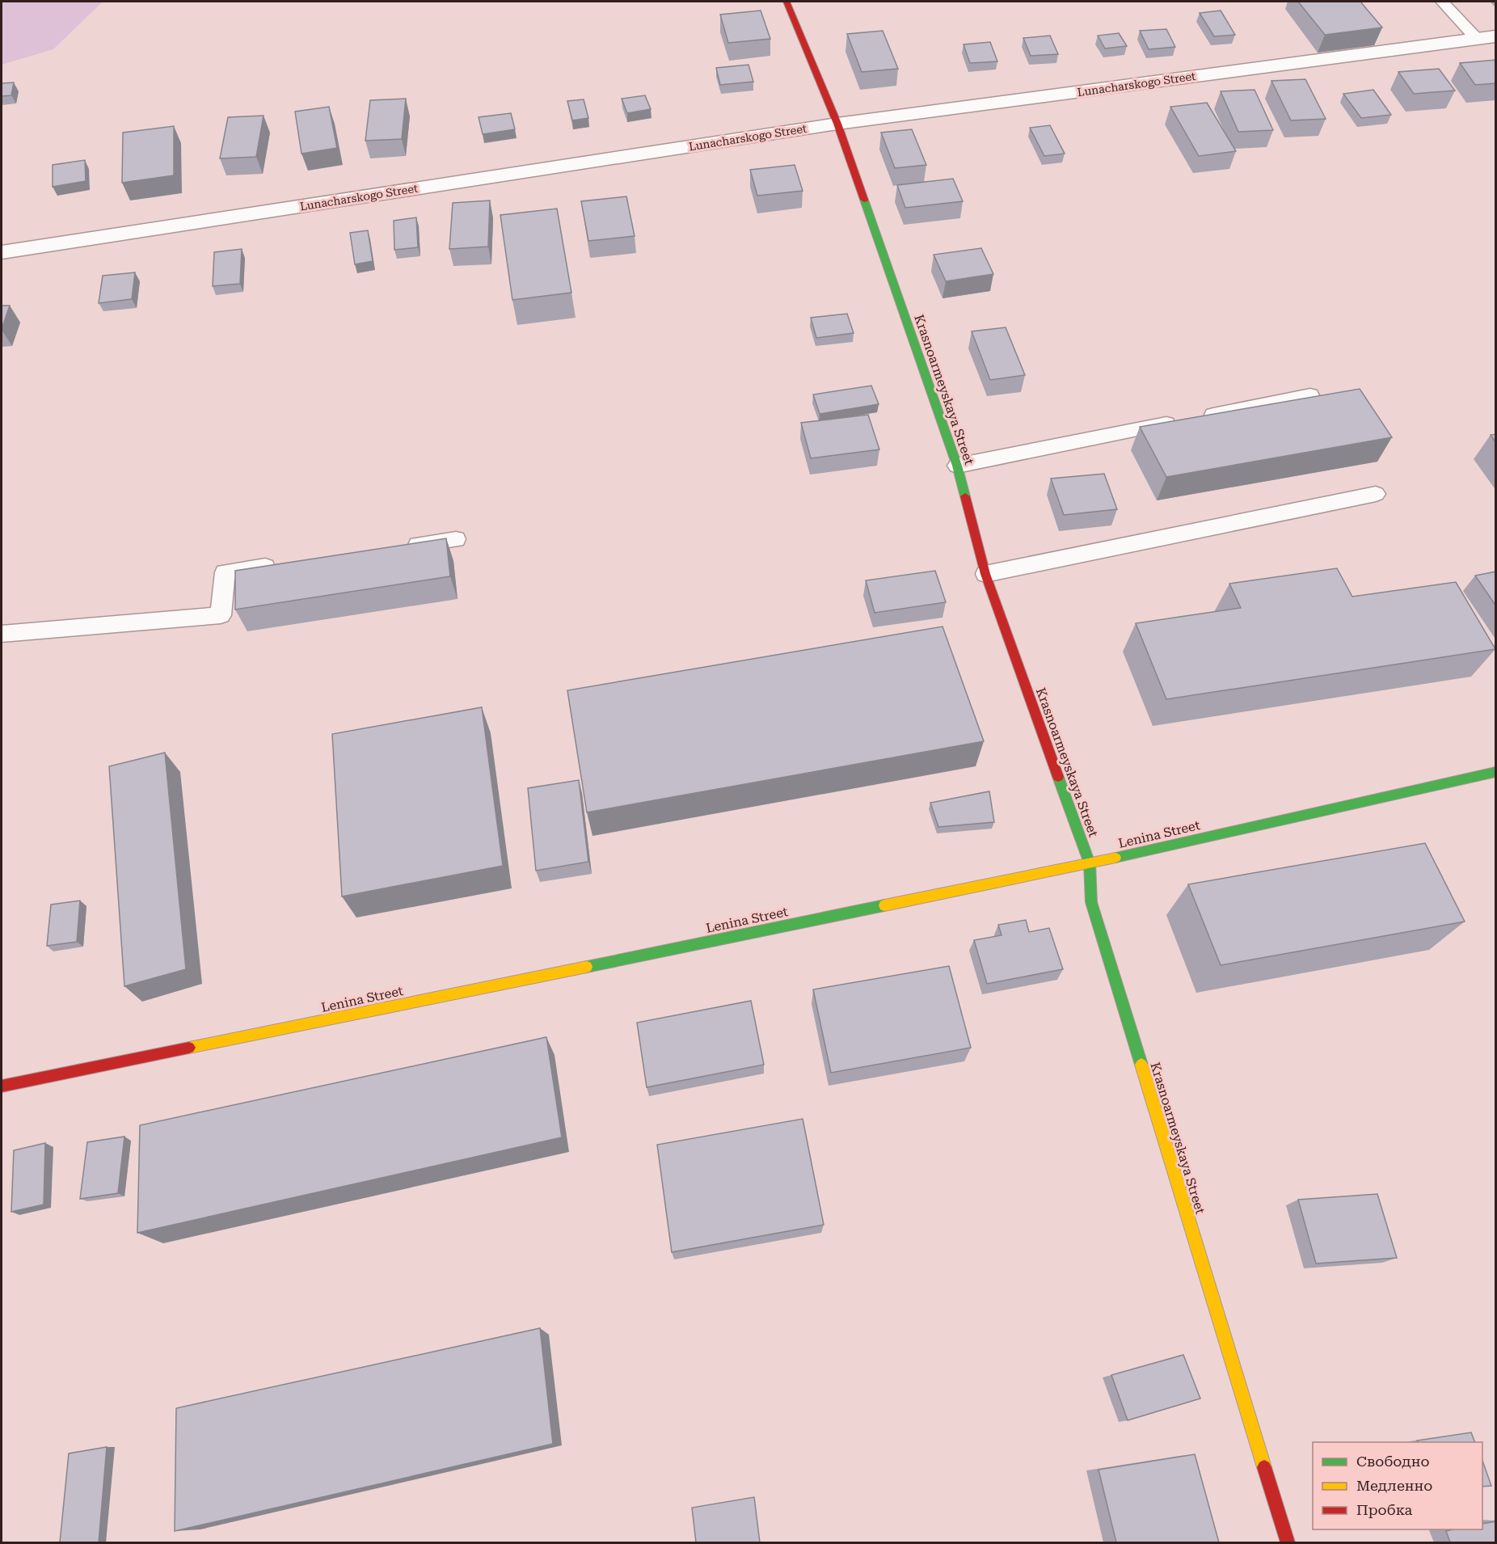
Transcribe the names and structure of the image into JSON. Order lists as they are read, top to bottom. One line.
{"streets":{"street":["Lunacharskogo Street","Krasnoarmeyskaya Street","Lenina Street"]},"crossings":[["Lunacharskogo Street","Krasnoarmeyskaya Street"],["Krasnoarmeyskaya Street","Lenina Street"]],"legend":["Свободно","Медленно","Пробка"]}
